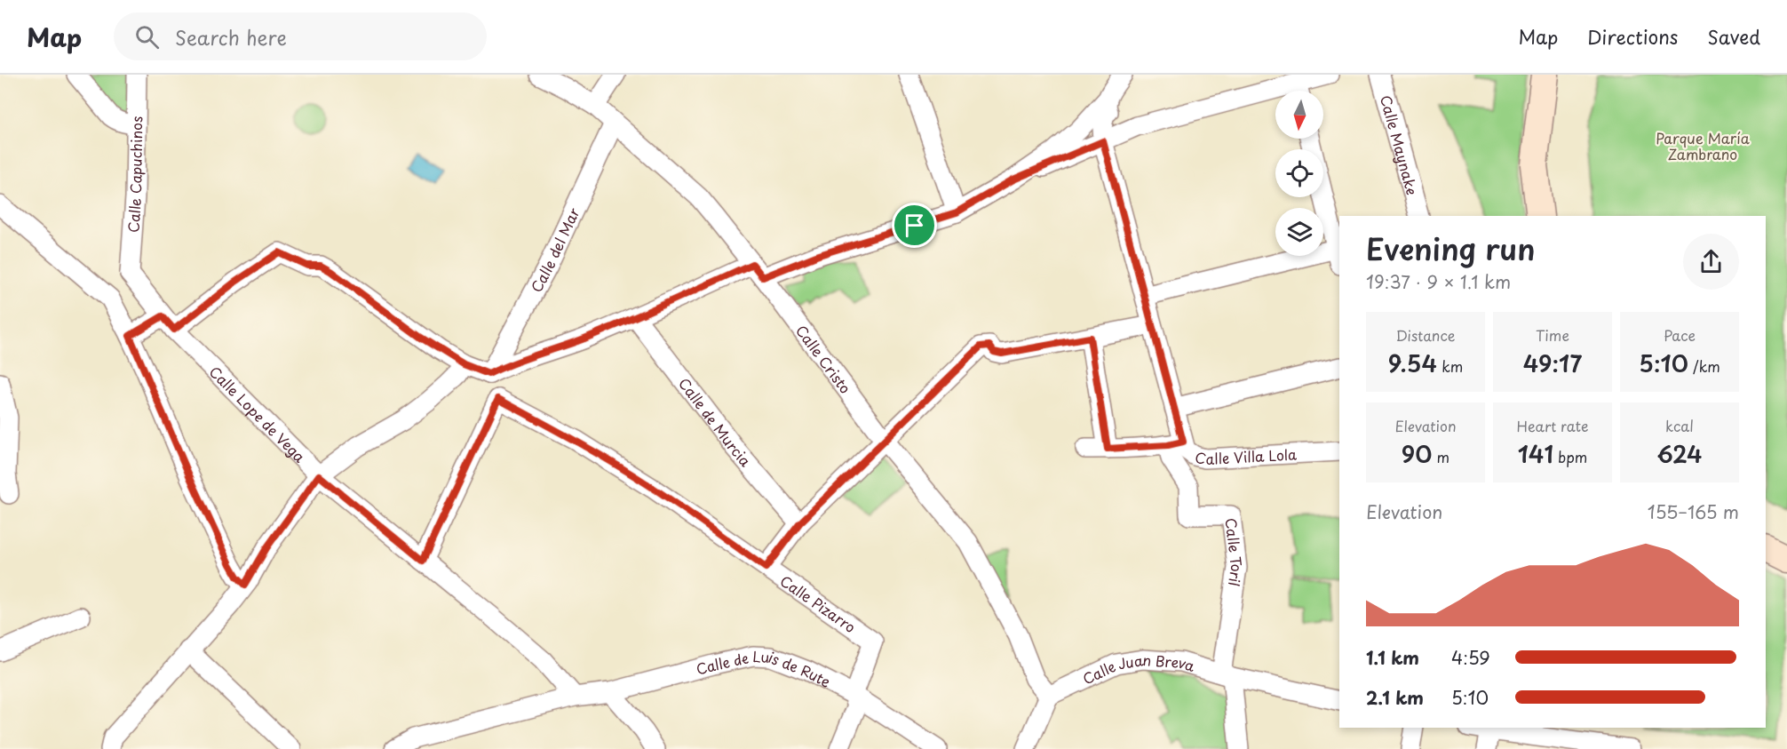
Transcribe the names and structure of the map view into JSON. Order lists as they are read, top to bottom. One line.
{"streets":{"street":["Calle Maynake","Calle Capuchinos","Calle del Mar","Calle Cristo","Calle Lope de Vega","Calle de Murcia","Calle Villa Lola","Calle Toril","Calle Pizarro","Calle Juan Breva","Calle de Luis de Rute"]},"crossings":[["Calle Capuchinos","Calle Lope de Vega"],["Calle del Mar","Calle Cristo"],["Calle Cristo","Calle Juan Breva"],["Calle Lope de Vega","Calle de Luis de Rute"],["Calle Villa Lola","Calle Toril"],["Calle Toril","Calle Juan Breva"],["Calle Pizarro","Calle de Luis de Rute"]],"parks":["Parque María Zambrano"],"north":"bottom","page":{"header":"Map","search":"Search here","nav":["Map","Directions","Saved"],"heading":["Evening run","19:37 · 9 × 1.1 km"],"stats":[["Distance","9.54 km"],["Time","49:17"],["Pace","5:10 /km"],["Elevation","90 m"],["Heart rate","141 bpm"],["kcal","624"]],"chart":["Elevation","155–165 m"],"list":[{"name":"1.1 km","note":"4:59"},{"name":"2.1 km","note":"5:10"}]}}
